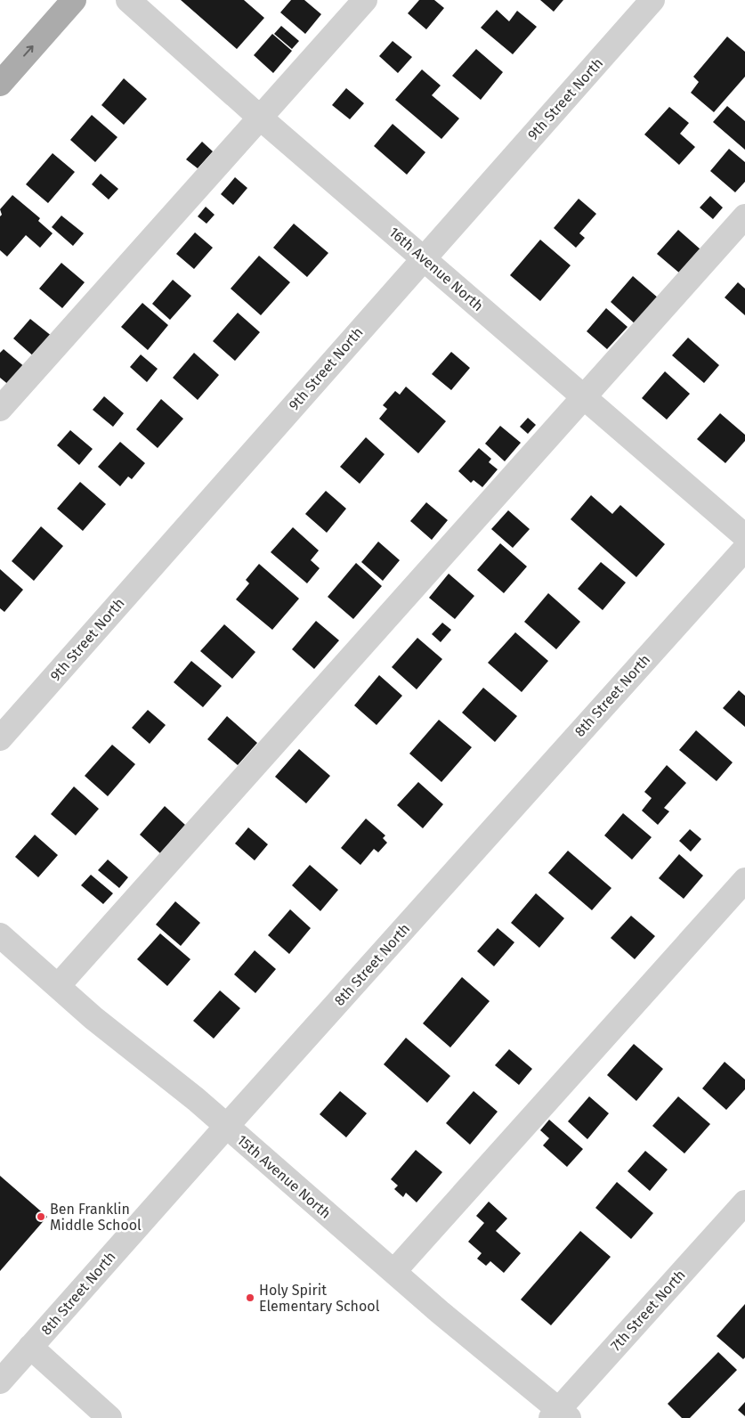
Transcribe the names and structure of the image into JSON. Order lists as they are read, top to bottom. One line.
{"streets":{"street":["9th Street North","16th Avenue North","8th Street North","15th Avenue North","7th Street North"]},"crossings":[["9th Street North","16th Avenue North"],["8th Street North","15th Avenue North"],["15th Avenue North","7th Street North"]],"places":["Ben Franklin Middle School","Holy Spirit Elementary School"]}
